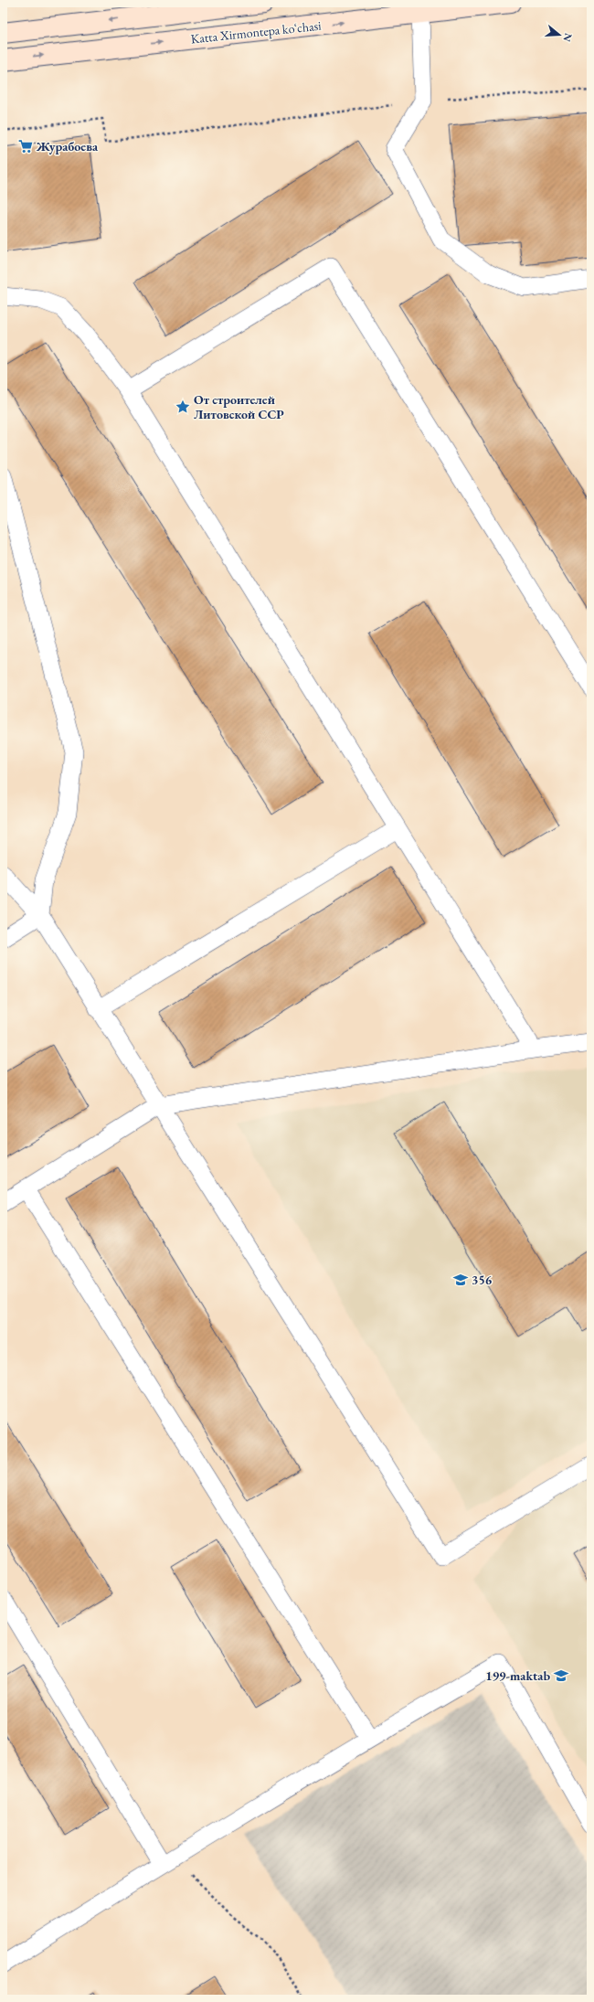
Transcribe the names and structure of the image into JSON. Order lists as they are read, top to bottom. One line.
{"streets":{"main road":["Katta Xirmontepa koʻchasi"]},"places":{"supermarket":["Журабоева"],"place":["От строителей Литовской ССР"],"school or university":["356","199-maktab"]},"north":"right"}
